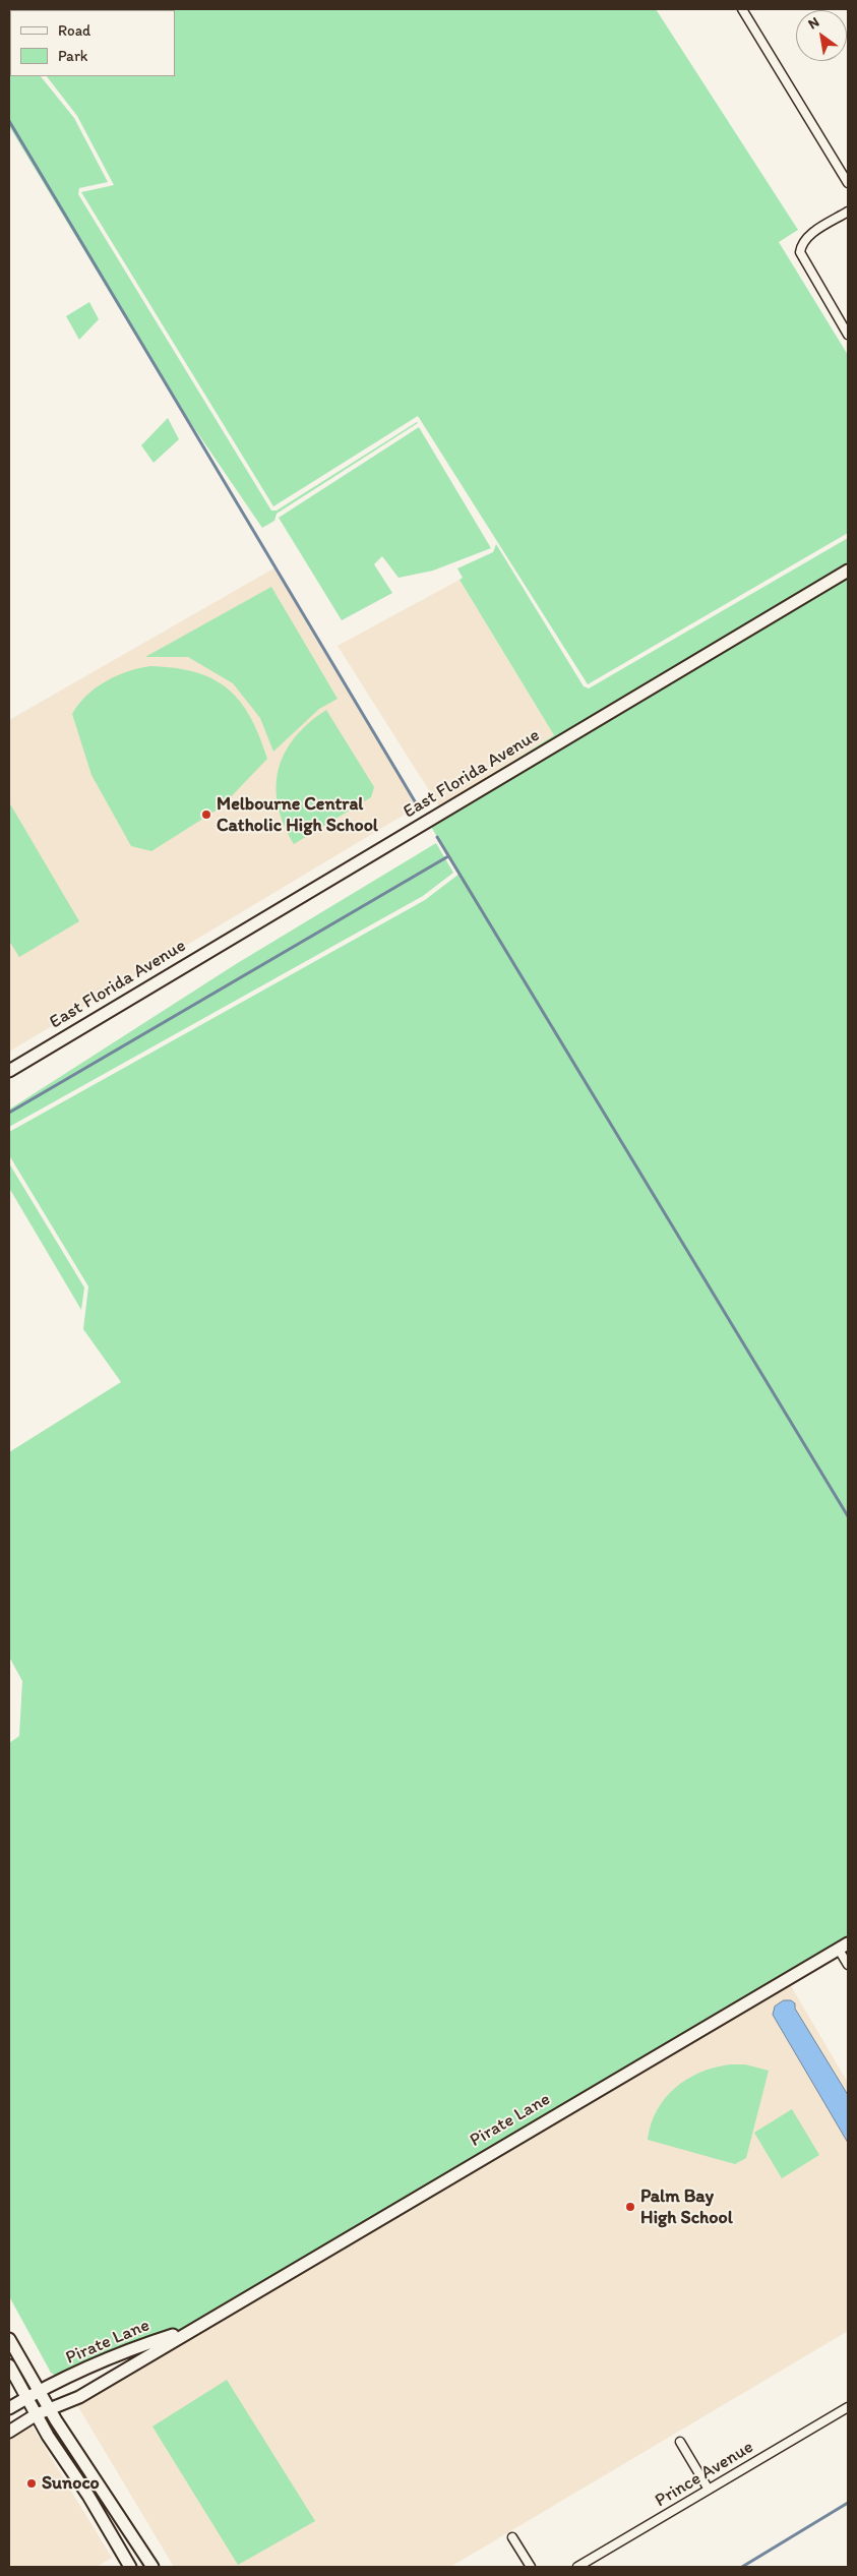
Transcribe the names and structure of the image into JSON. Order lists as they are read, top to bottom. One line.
{"streets":{"street":["East Florida Avenue","Pirate Lane","Prince Avenue"]},"places":["Melbourne Central Catholic High School","Palm Bay High School","Sunoco"],"legend":["Road","Park"],"north":"top left"}
